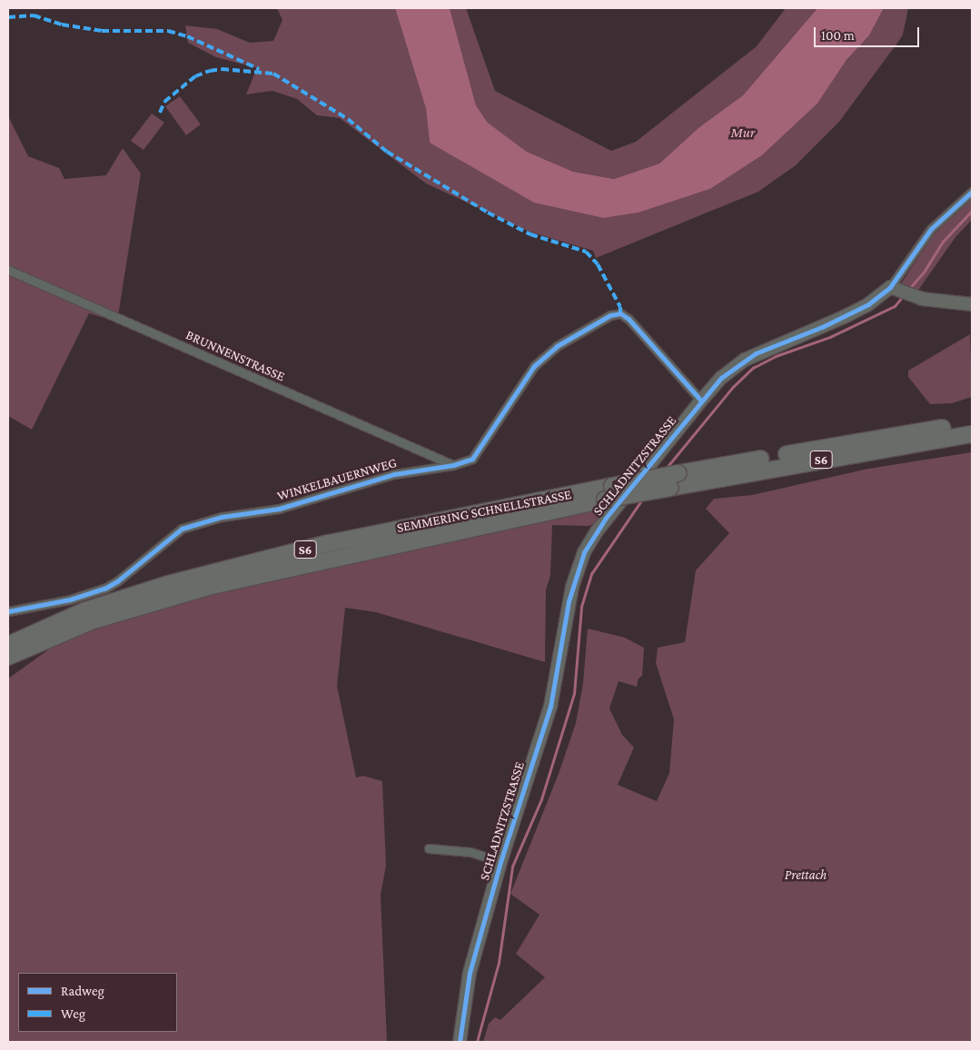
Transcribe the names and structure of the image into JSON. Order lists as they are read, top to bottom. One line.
{"streets":{"highway":["S6","SEMMERING SCHNELLSTRASSE"],"street":["BRUNNENSTRASSE","SCHLADNITZSTRASSE","WINKELBAUERNWEG"]},"crossings":[["BRUNNENSTRASSE","WINKELBAUERNWEG"],["SCHLADNITZSTRASSE","WINKELBAUERNWEG"]],"water":["Mur"],"parks":["Prettach"],"legend":["Radweg","Weg"],"scale_bar":"100 m"}
